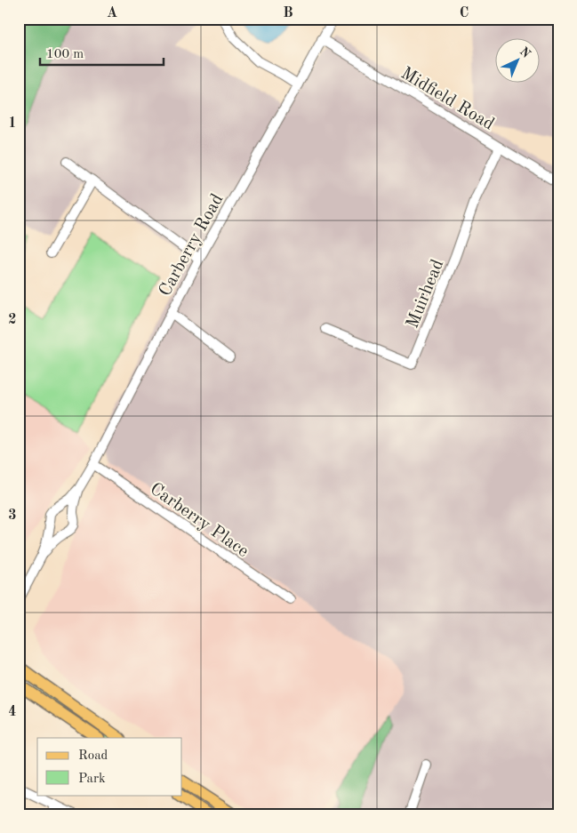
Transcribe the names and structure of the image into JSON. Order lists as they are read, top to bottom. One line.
{"streets":{"street":["Midfield Road","Carberry Road","Muirhead","Carberry Place"]},"crossings":[["Midfield Road","Carberry Road"],["Midfield Road","Muirhead"],["Carberry Road","Carberry Place"]],"legend":["Road","Park"],"scale_bar":"100 m","north":"top right","grid":{"columns":["A","B","C"],"rows":["1","2","3","4"]}}
